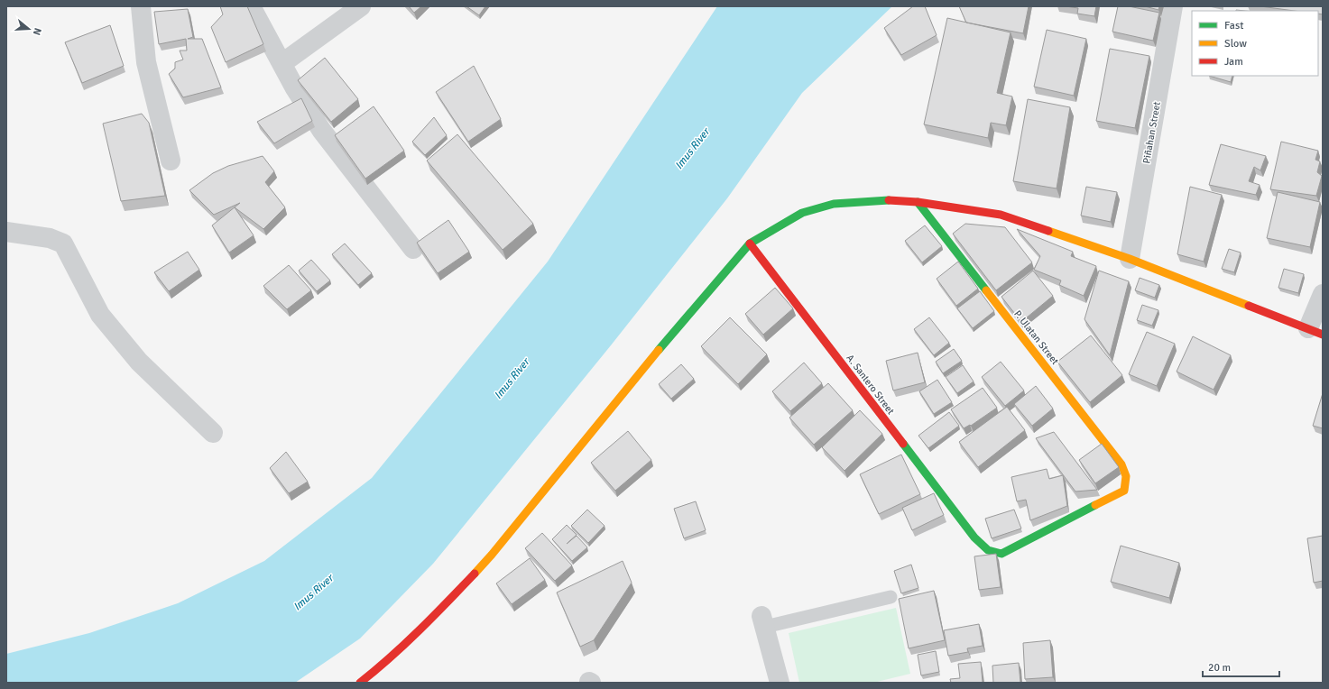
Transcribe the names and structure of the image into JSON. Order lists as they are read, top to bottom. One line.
{"streets":{"main road":["P. Ulatan Street","A. Santero Street"],"street":["Piñahan Street"]},"crossings":[["P. Ulatan Street","A. Santero Street"]],"water":["Imus River"],"legend":["Fast","Slow","Jam"],"scale_bar":"20 m","north":"right"}
